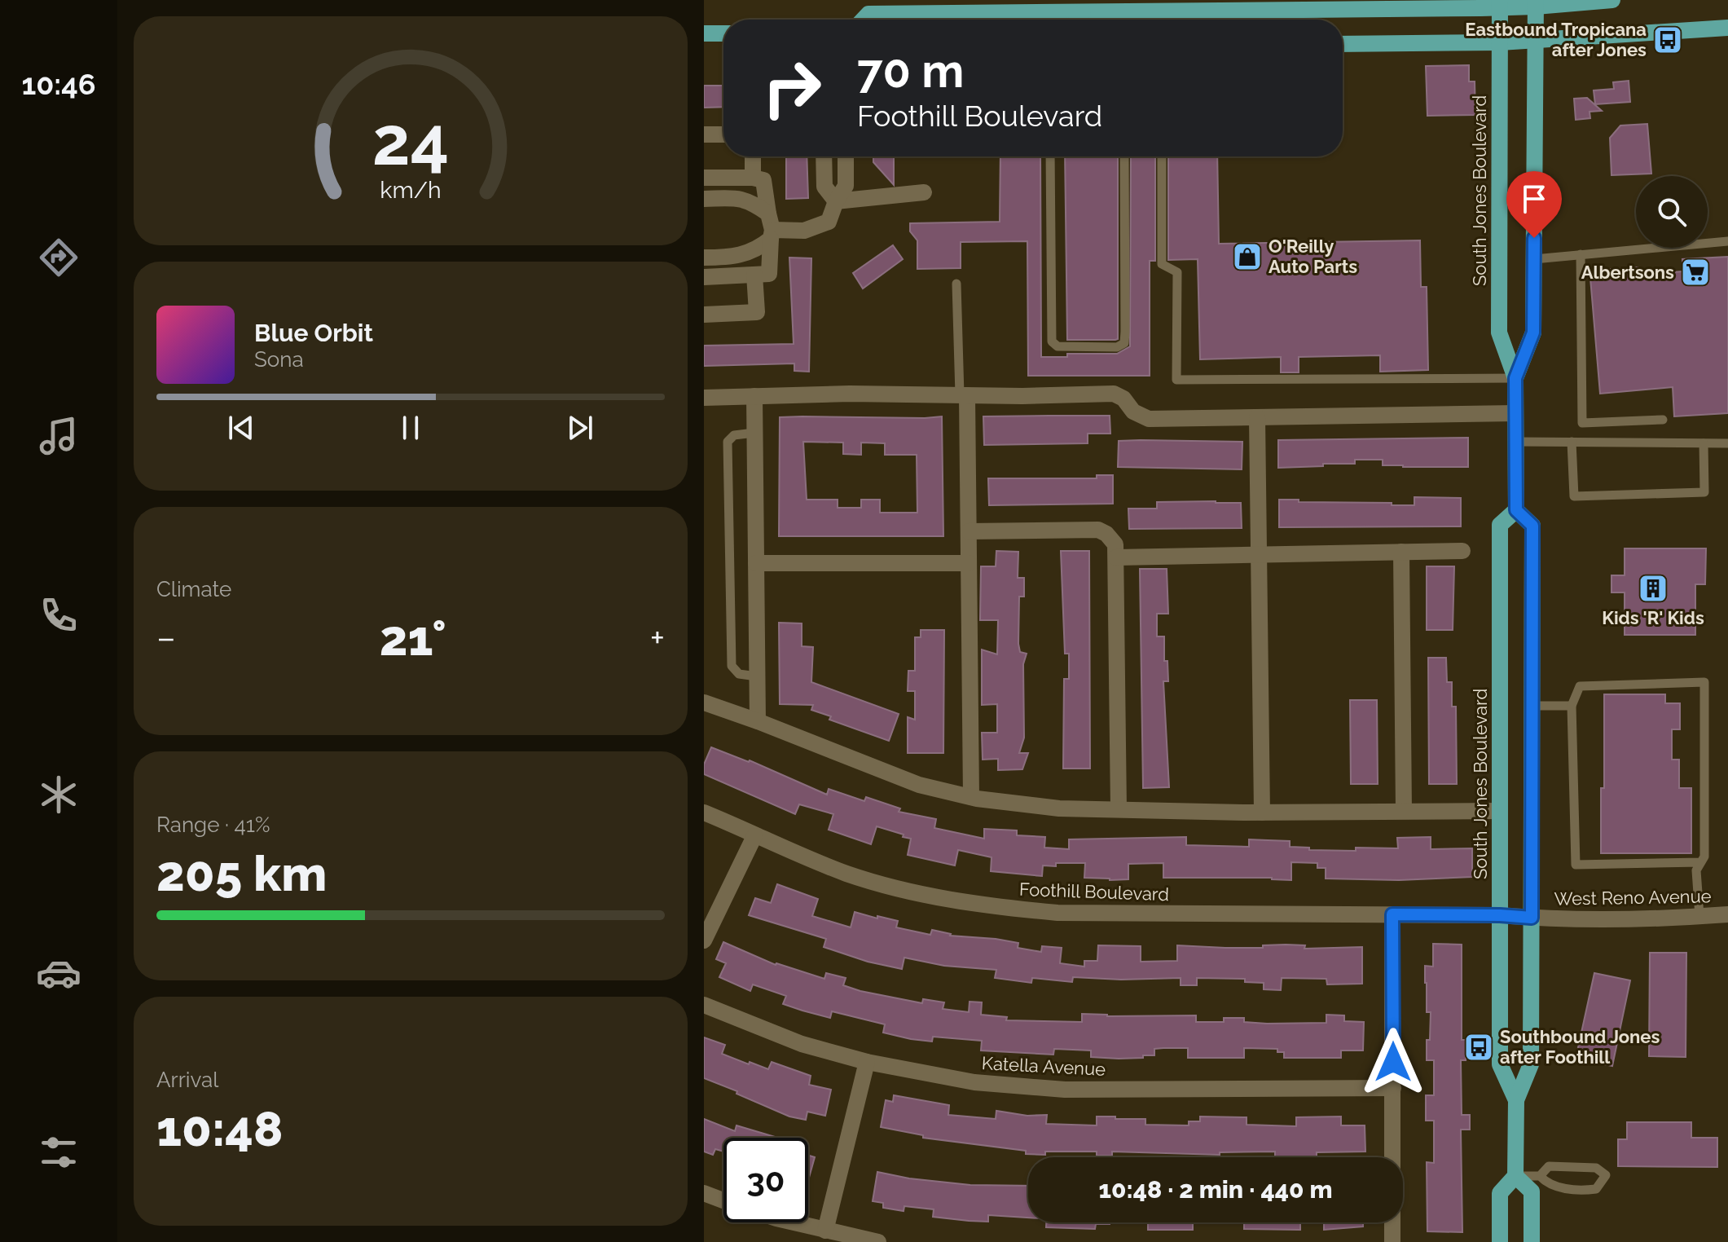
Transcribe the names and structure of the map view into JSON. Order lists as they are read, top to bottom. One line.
{"streets":{"main road":["South Jones Boulevard"],"street":["Foothill Boulevard","West Reno Avenue","Katella Avenue"]},"crossings":[["South Jones Boulevard","Foothill Boulevard"],["South Jones Boulevard","West Reno Avenue"],["Foothill Boulevard","West Reno Avenue"]],"places":{"bus stop":["Eastbound Tropicana after Jones","Southbound Jones after Foothill"],"shop":["O'Reilly Auto Parts"],"supermarket":["Albertsons"],"building":["Kids 'R' Kids"]},"page":{"tabs":"10:46","turn":["70 m","Foothill Boulevard"],"song":["Blue Orbit","Sona"],"tile":["Climate",["Range · 41%","205 km"],["Arrival","10:48"]],"heat":["−","21°","+"],"limit":"30","trip":"10:48 · 2 min · 440 m","gauge":["24","km/h"]}}
